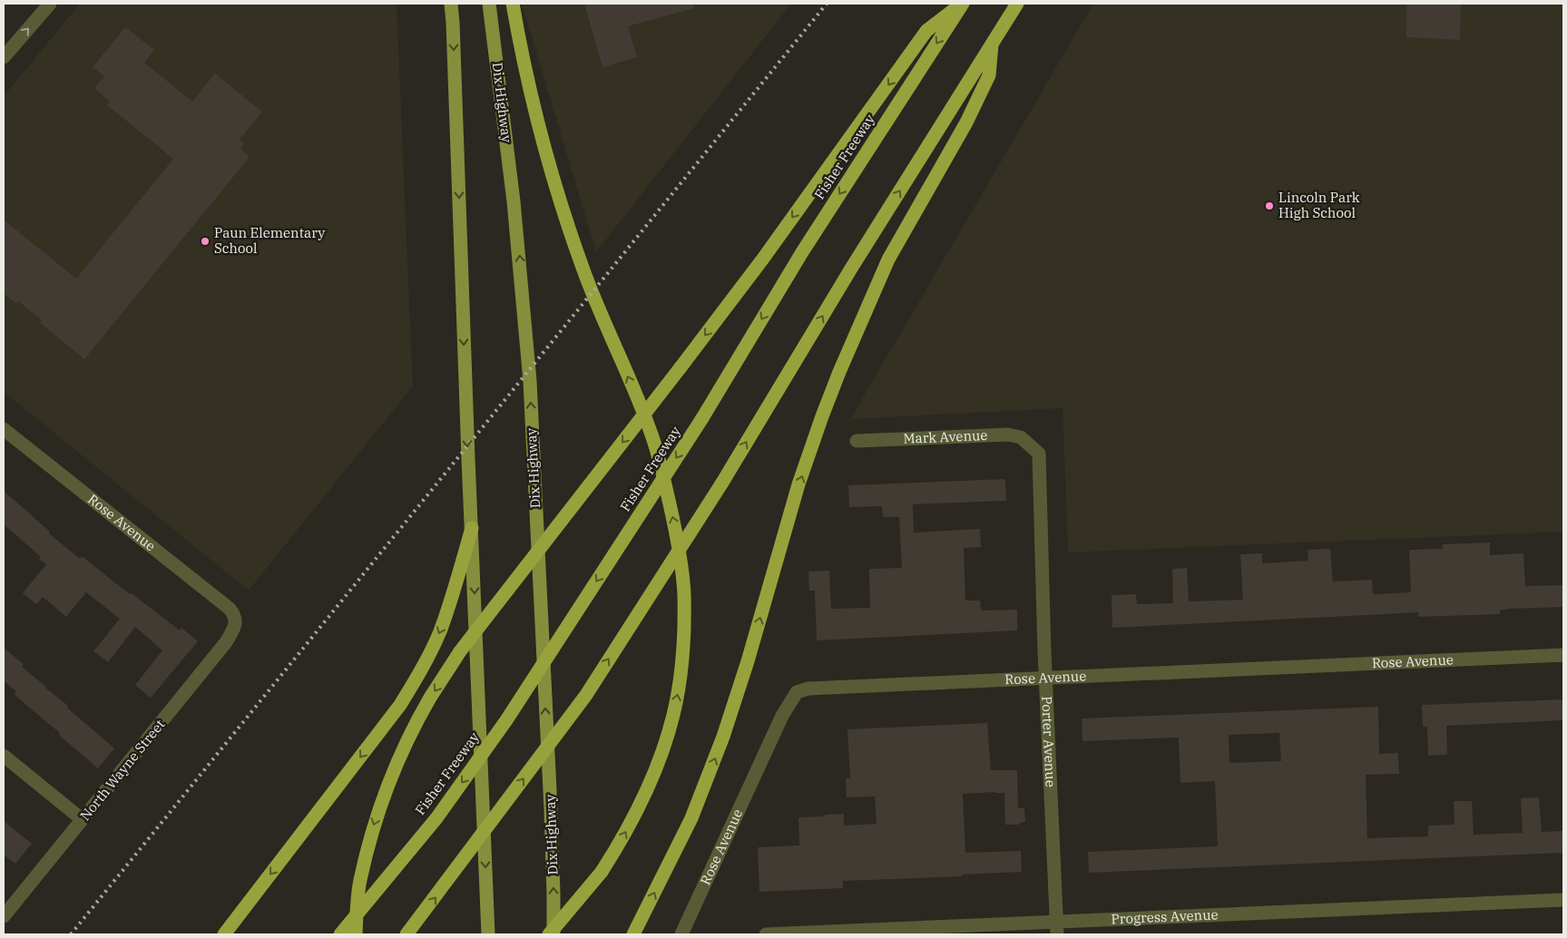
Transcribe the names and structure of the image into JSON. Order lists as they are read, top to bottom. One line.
{"streets":{"highway":["Fisher Freeway"],"main road":["Dix Highway"],"street":["Mark Avenue","Rose Avenue","Porter Avenue","North Wayne Street","Progress Avenue"]},"crossings":[["Mark Avenue","Porter Avenue"],["Rose Avenue","Porter Avenue"],["Rose Avenue","North Wayne Street"],["Porter Avenue","Progress Avenue"]],"places":["Lincoln Park High School","Paun Elementary School"]}
